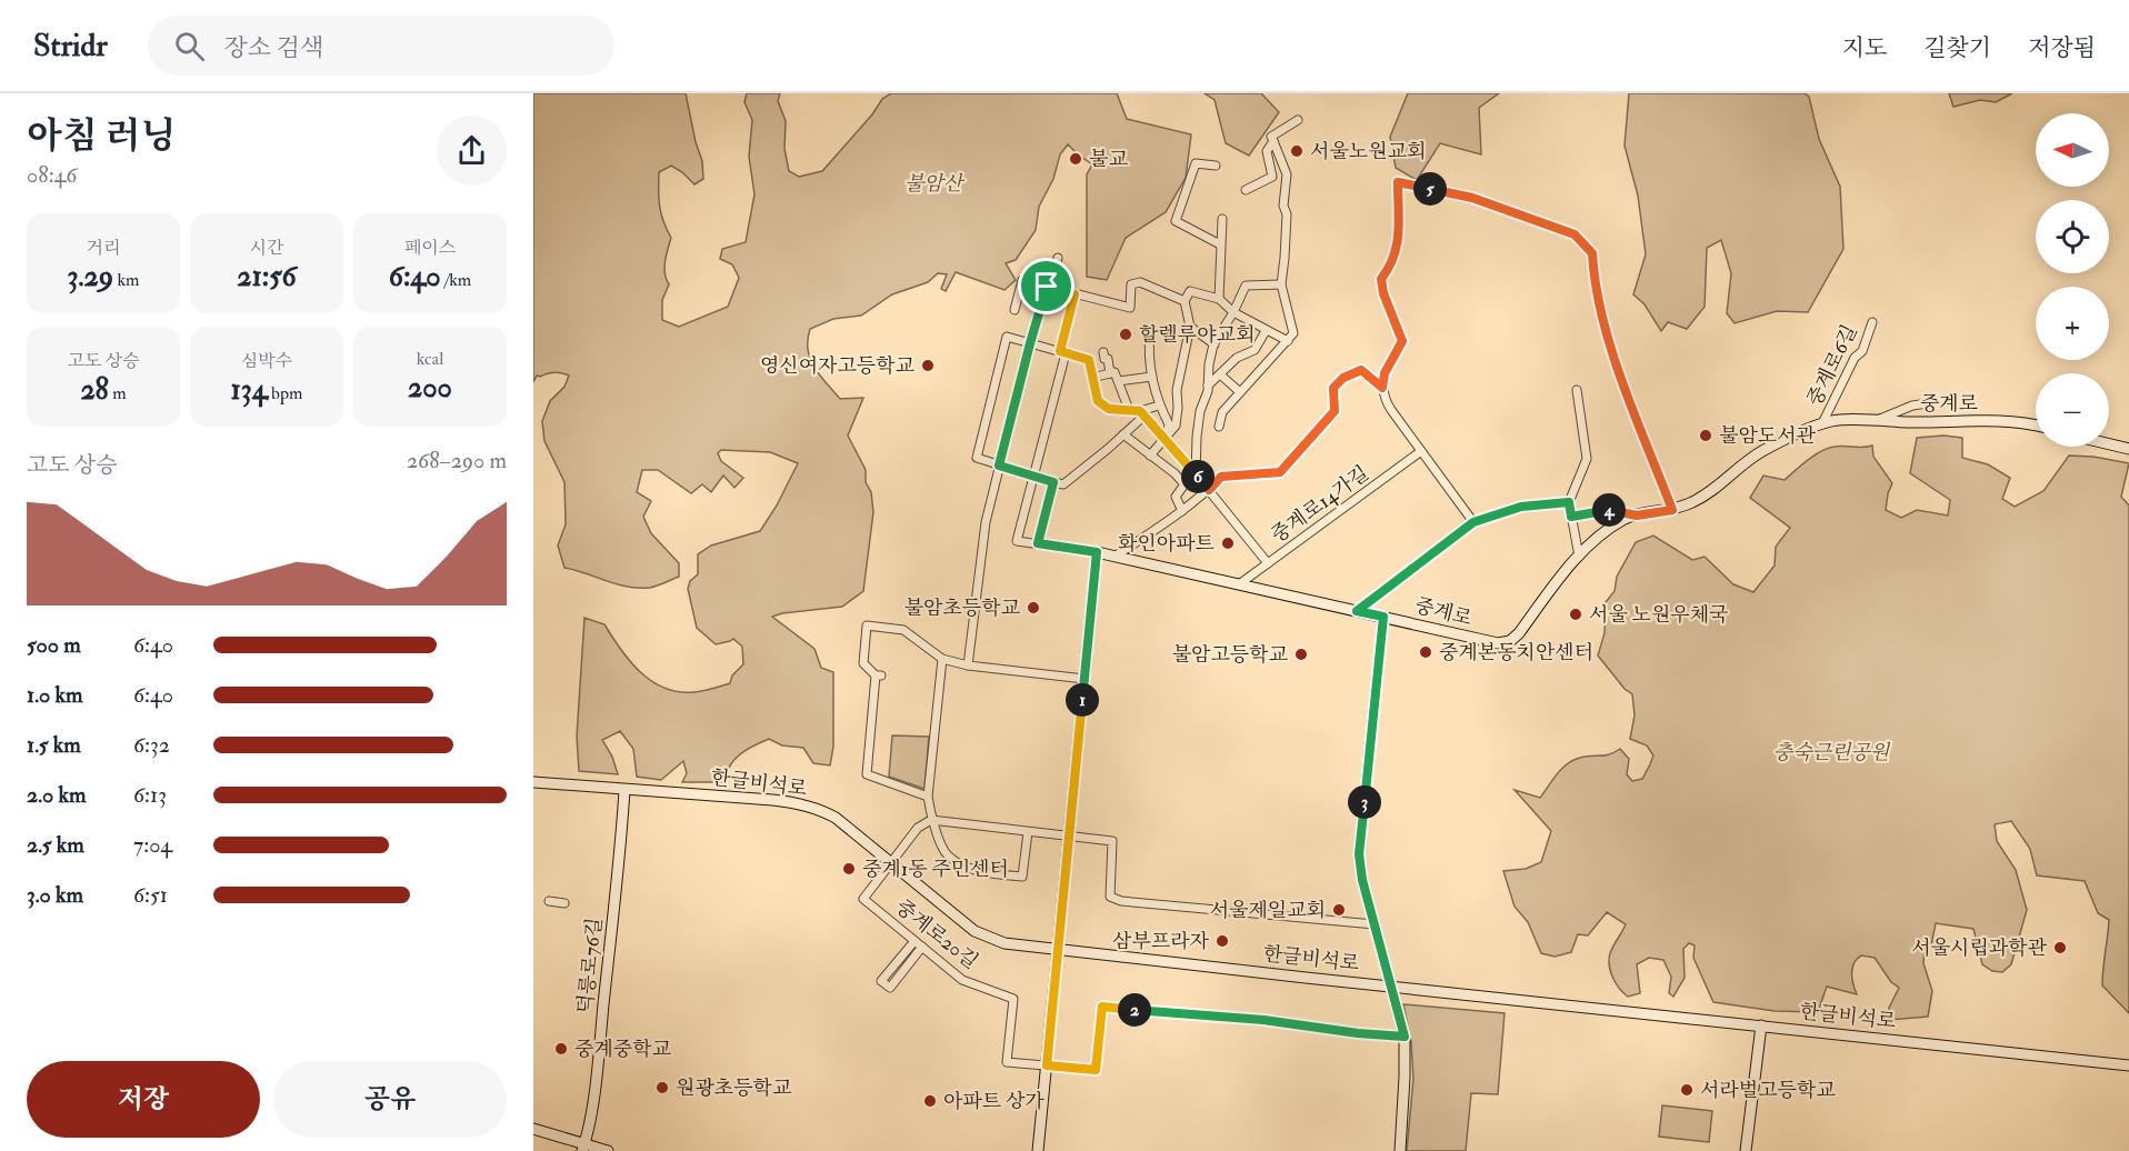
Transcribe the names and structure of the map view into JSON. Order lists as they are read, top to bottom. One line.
{"streets":{"street":["중계로6길","중계로","중계로14가길","한글비석로","중계로20길","덕릉로76길"]},"crossings":[["중계로6길","중계로"],["중계로","중계로14가길"],["한글비석로","중계로20길"],["한글비석로","덕릉로76길"]],"parks":["불암산","충숙근린공원"],"places":["서울노원교회","불교","할렐루야교회","영신여자고등학교","불암도서관","화인아파트","불암초등학교","서울 노원우체국","중계본동치안센터","불암고등학교","중계1동 주민센터","서울제일교회","삼부프라자","서울시립과학관","중계중학교","원광초등학교","서라벌고등학교","아파트 상가"],"north":"left","page":{"header":"Stridr","search":"장소 검색","nav":["지도","길찾기","저장됨"],"heading":["아침 러닝","08:46"],"map_buttons":["+","−"],"pins":["5","6","4","1","3","2"],"stats":[["거리","3.29 km"],["시간","21:56"],["페이스","6:40 /km"],["고도 상승","28 m"],["심박수","134 bpm"],["kcal","200"]],"chart":["고도 상승","268–290 m"],"list":[{"name":"500 m","note":"6:40"},{"name":"1.0 km","note":"6:40"},{"name":"1.5 km","note":"6:32"},{"name":"2.0 km","note":"6:13"},{"name":"2.5 km","note":"7:04"},{"name":"3.0 km","note":"6:51"}],"buttons":["저장","공유"]}}
